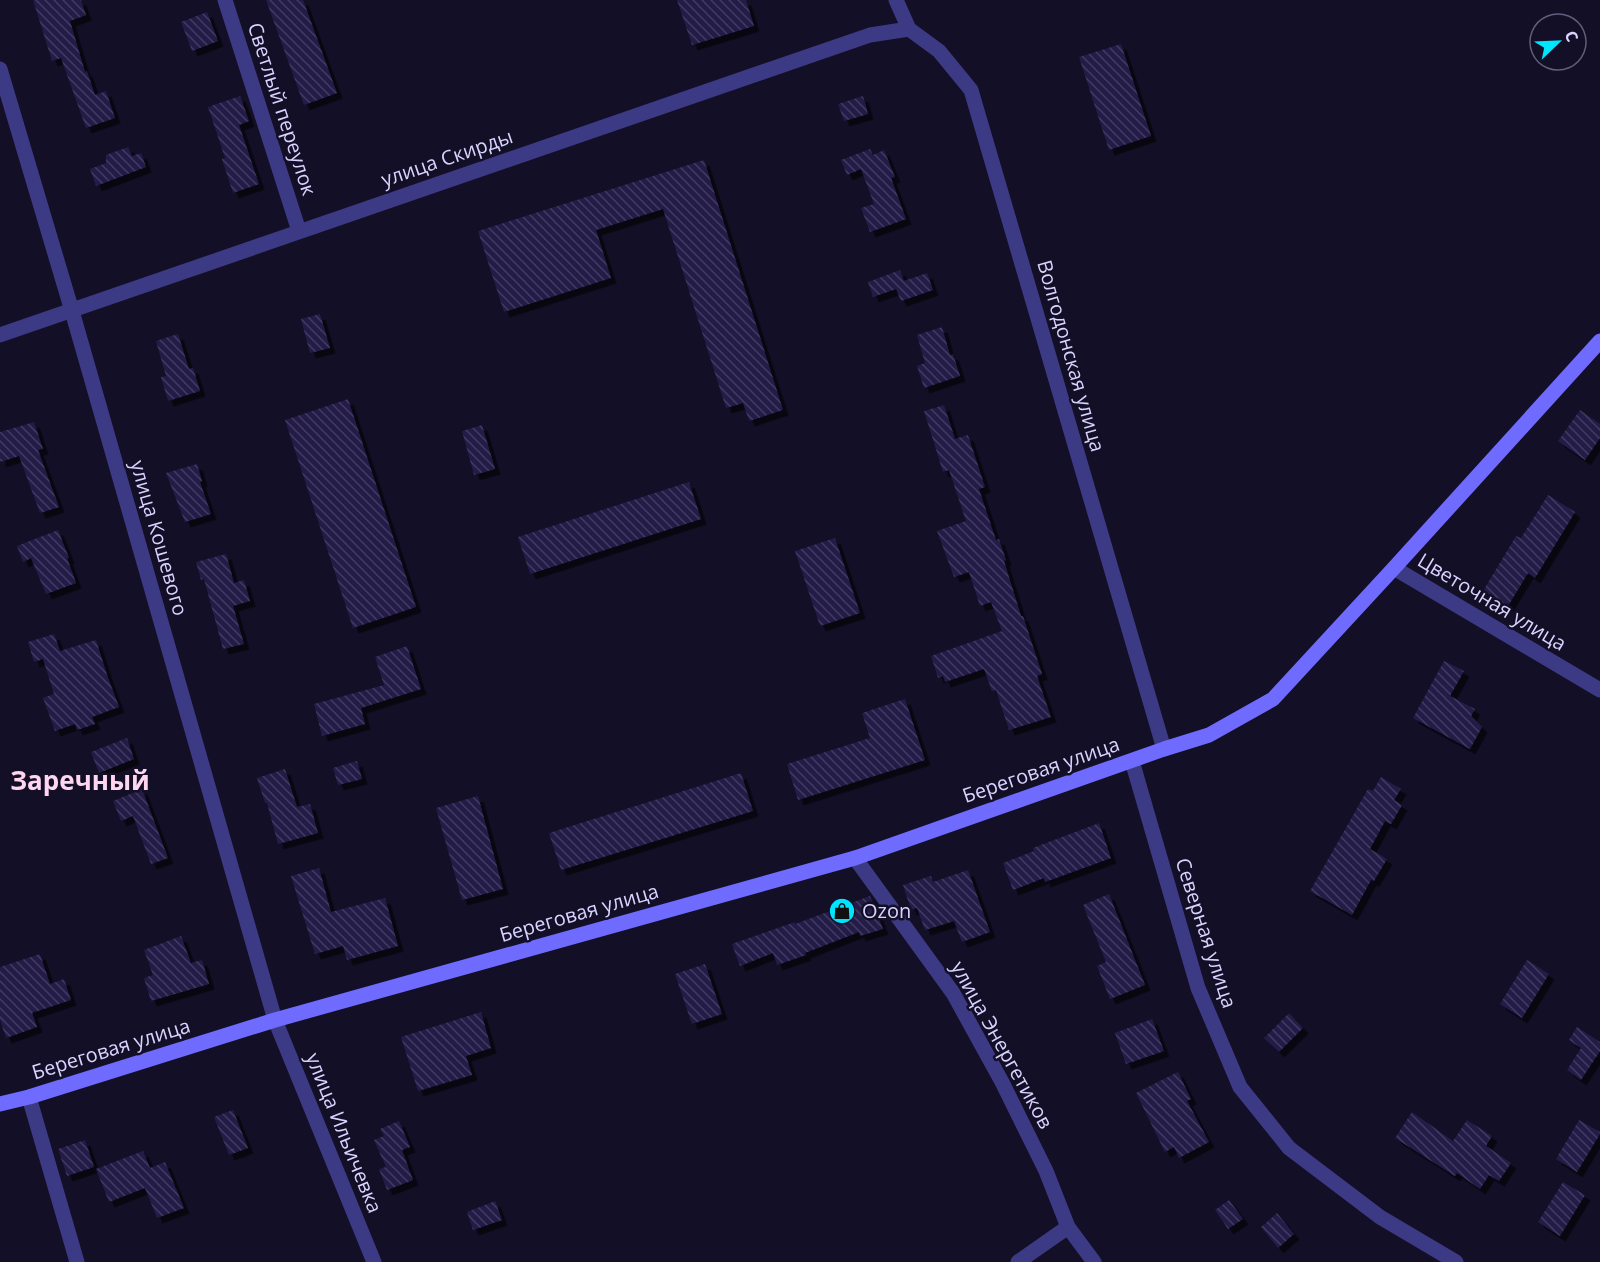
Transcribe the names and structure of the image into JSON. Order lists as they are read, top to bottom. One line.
{"streets":{"main road":["Береговая улица"],"street":["Светлый переулок","улица Скирды","Волгодонская улица","улица Кошевого","Цветочная улица","Северная улица","улица Энергетиков","улица Ильичевка"]},"crossings":[["Светлый переулок","улица Скирды"],["улица Скирды","Волгодонская улица"],["улица Скирды","улица Кошевого"],["Волгодонская улица","Береговая улица"],["улица Кошевого","Береговая улица"],["улица Кошевого","улица Ильичевка"],["Цветочная улица","Береговая улица"],["Береговая улица","Северная улица"],["Береговая улица","улица Энергетиков"],["Береговая улица","улица Ильичевка"]],"districts":["Заречный"],"places":{"shop":["Ozon"]},"north":"top right"}
